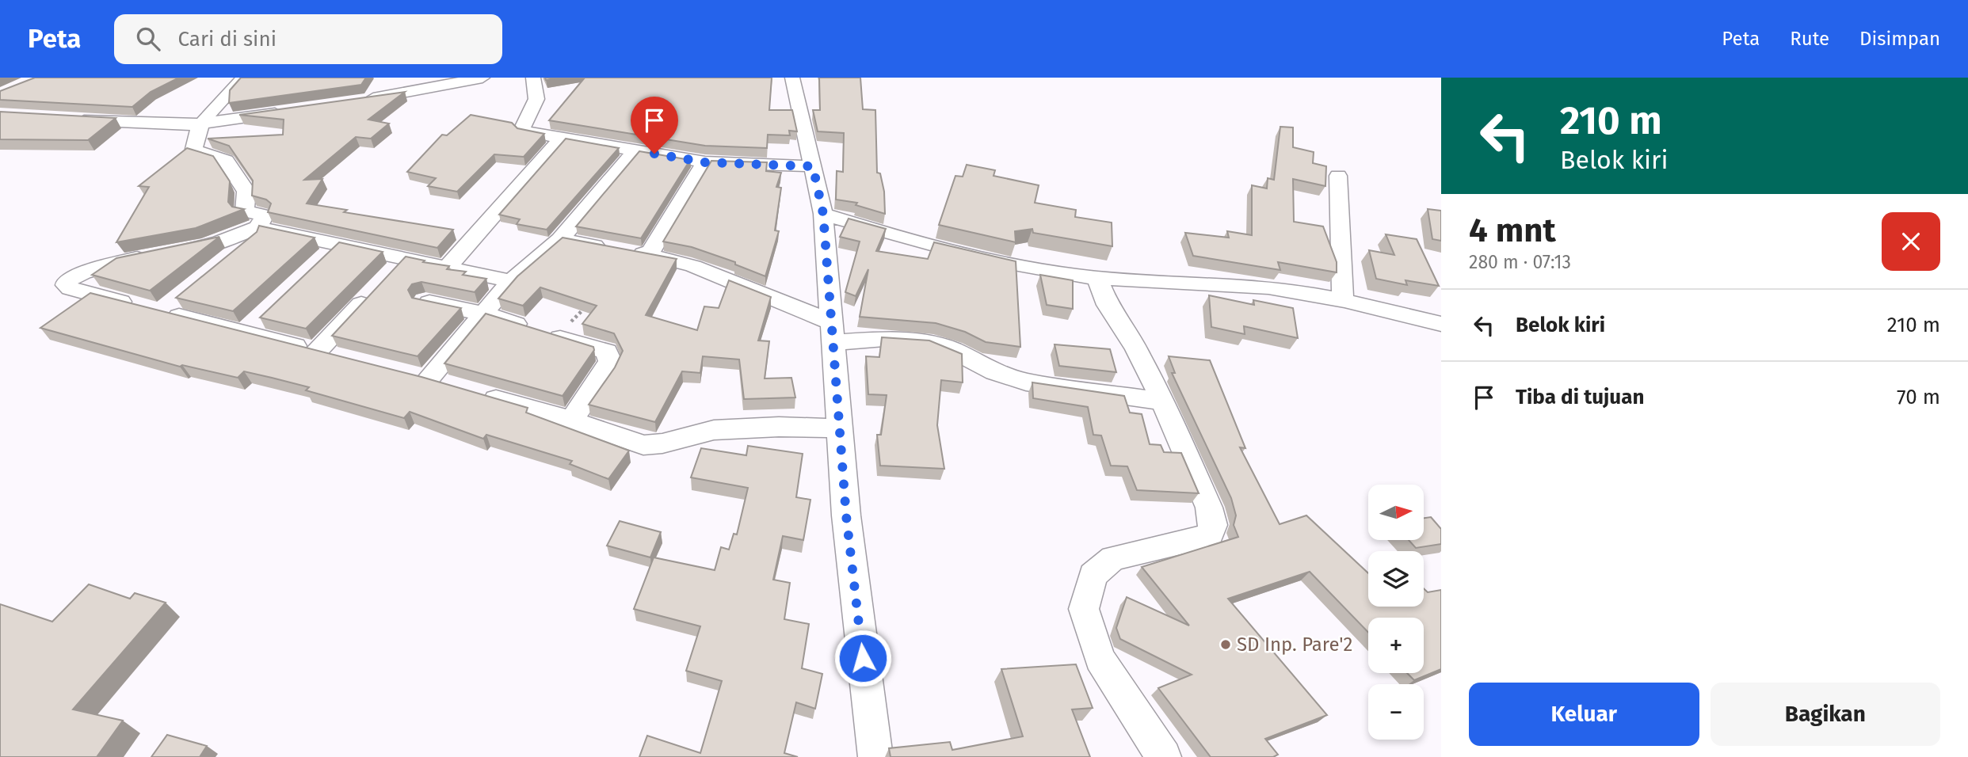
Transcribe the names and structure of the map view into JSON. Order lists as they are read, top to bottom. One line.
{"places":["SD Inp. Pare'2"],"north":"right","page":{"header":"Peta","search":"Cari di sini","nav":["Peta","Rute","Disimpan"],"turn":["210 m","Belok kiri"],"heading":["4 mnt","280 m · 07:13"],"list":[{"name":"Belok kiri","value":"210 m"},{"name":"Tiba di tujuan","value":"70 m"}],"map_buttons":["+","−"],"buttons":["Keluar","Bagikan"]}}
